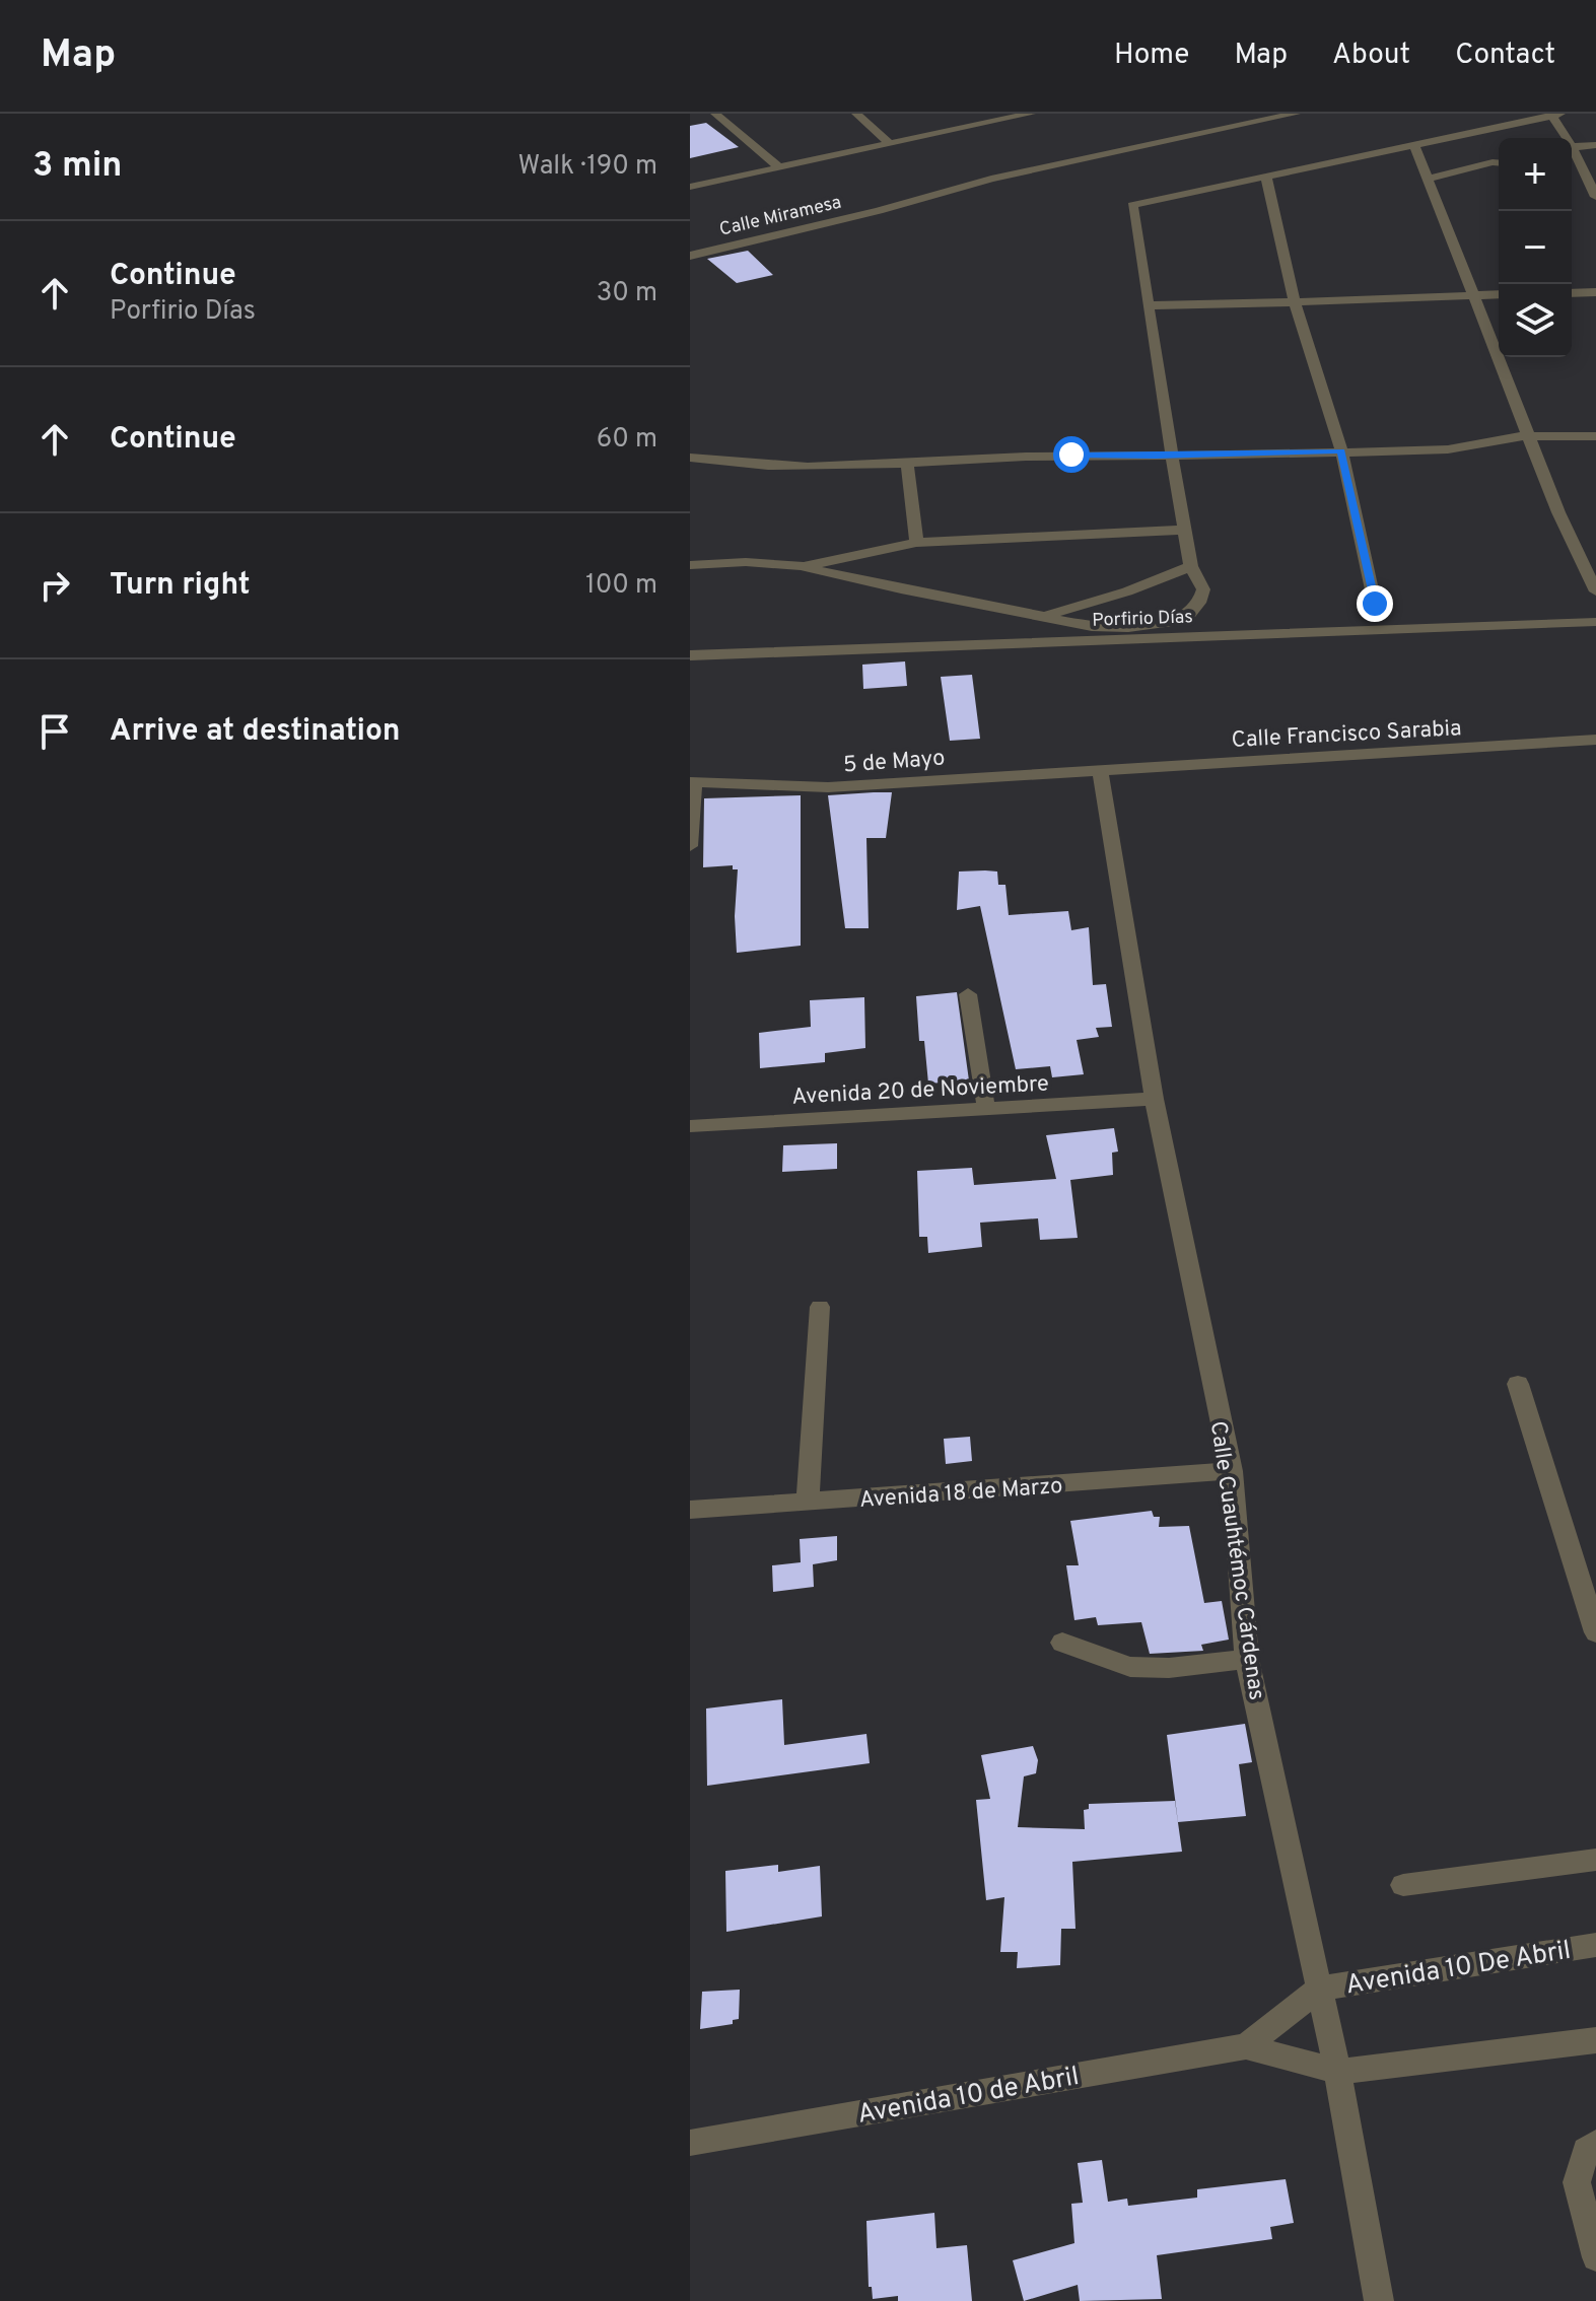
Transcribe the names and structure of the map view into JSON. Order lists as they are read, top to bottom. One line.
{"streets":{"street":["Calle Miramesa","Porfirio Días","Calle Francisco Sarabia","5 de Mayo","Avenida 20 de Noviembre","Avenida 18 de Marzo","Calle Cuauhtémoc Cárdenas","Avenida 10 De Abril","Avenida 10 de Abril"]},"crossings":[["Calle Francisco Sarabia","5 de Mayo"],["Calle Francisco Sarabia","Calle Cuauhtémoc Cárdenas"],["5 de Mayo","Calle Cuauhtémoc Cárdenas"],["Avenida 20 de Noviembre","Calle Cuauhtémoc Cárdenas"],["Avenida 18 de Marzo","Calle Cuauhtémoc Cárdenas"],["Calle Cuauhtémoc Cárdenas","Avenida 10 De Abril"]],"page":{"header":"Map","nav":["Home","Map","About","Contact"],"heading":["3 min","Walk · 190 m"],"map_buttons":["+","−"],"list":[["Continue","Porfirio Días","30 m"],["Continue","60 m"],["Turn right","100 m"],"Arrive at destination"]}}
